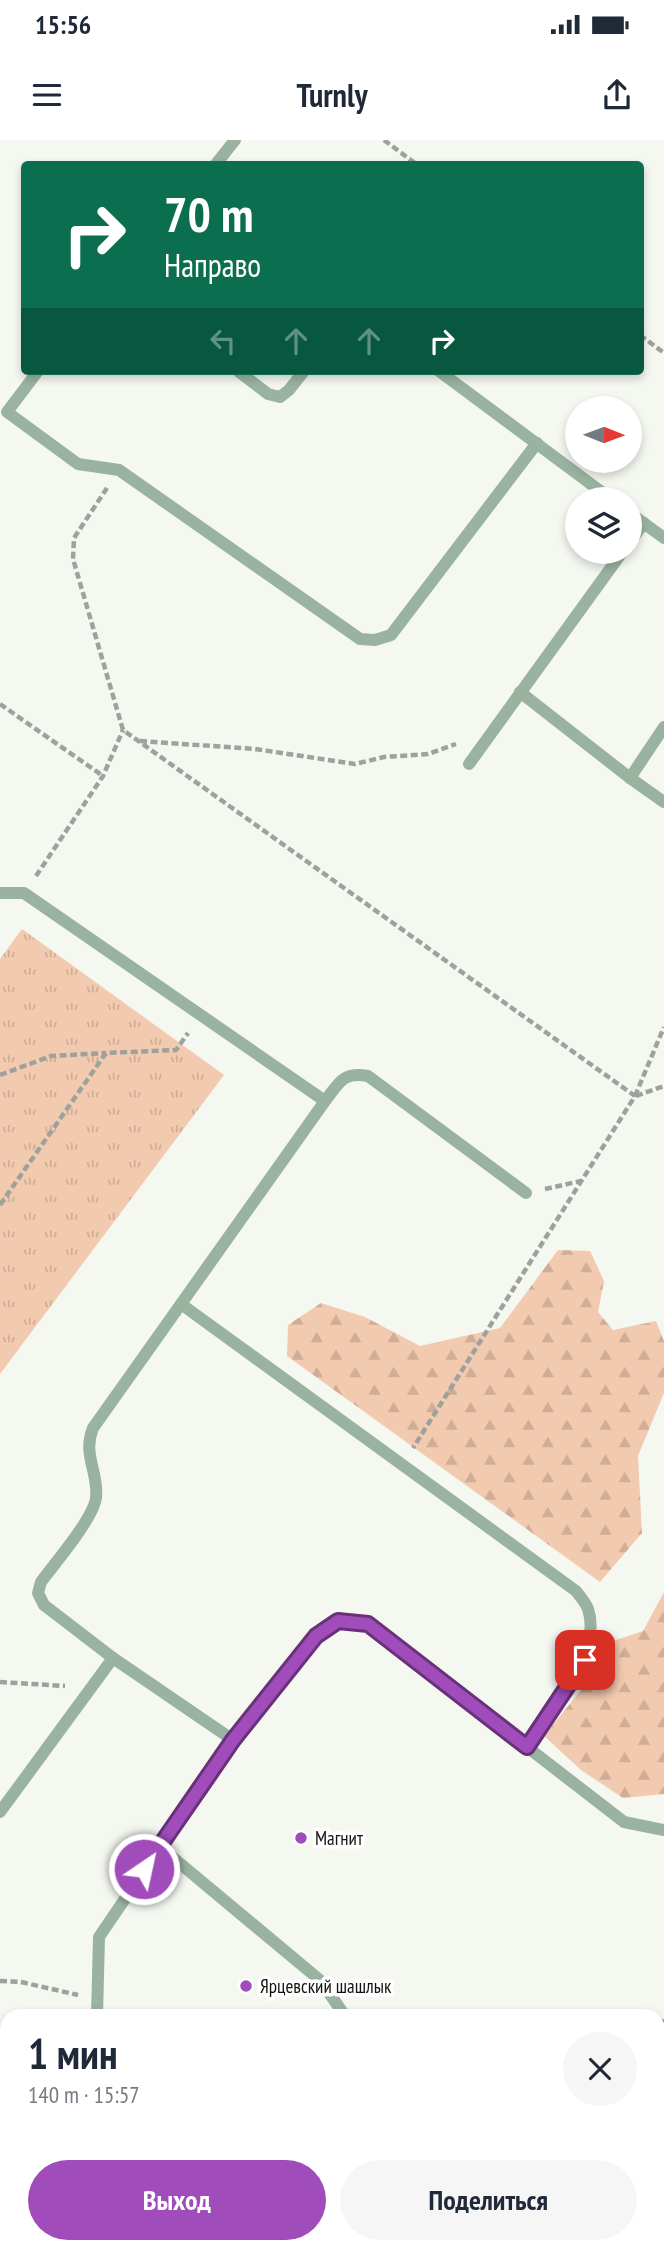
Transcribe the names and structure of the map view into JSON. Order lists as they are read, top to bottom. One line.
{"places":["Магнит","Ярцевский шашлык"],"north":"right","page":{"status":"15:56","header":"Turnly","turn":["70 m","Направо"],"heading":["1 мин","140 m · 15:57"],"buttons":["Выход","Поделиться"]}}
